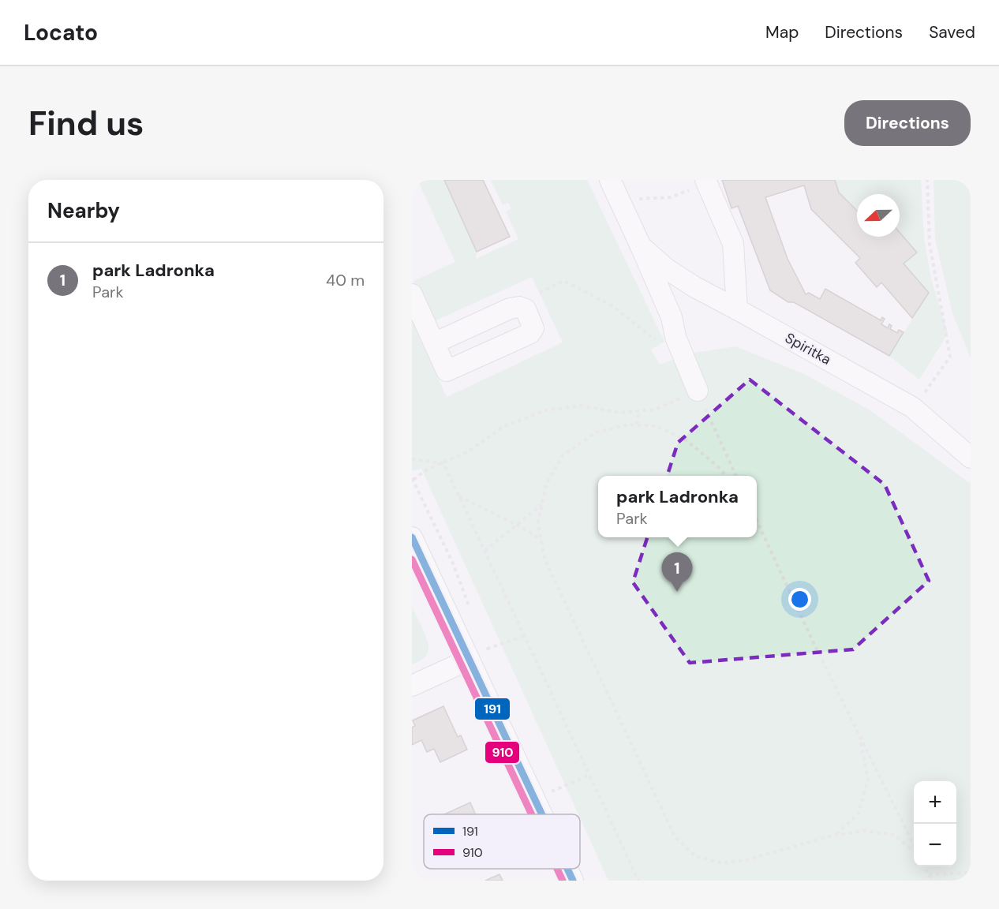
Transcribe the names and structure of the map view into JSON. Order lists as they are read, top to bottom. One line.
{"streets":{"street":["Spiritka"]},"lines":["transit line 191","transit line 910"],"legend":["191","910"],"north":"left","page":{"header":"Locato","nav":["Map","Directions","Saved"],"buttons":"Directions","title":"Find us","heading":"Nearby","list":[{"mark":"1","name":"park Ladronka","note":"Park","value":"40 m"}],"popup":["park Ladronka","Park"],"pins":"1","map_buttons":["+","−"]}}
